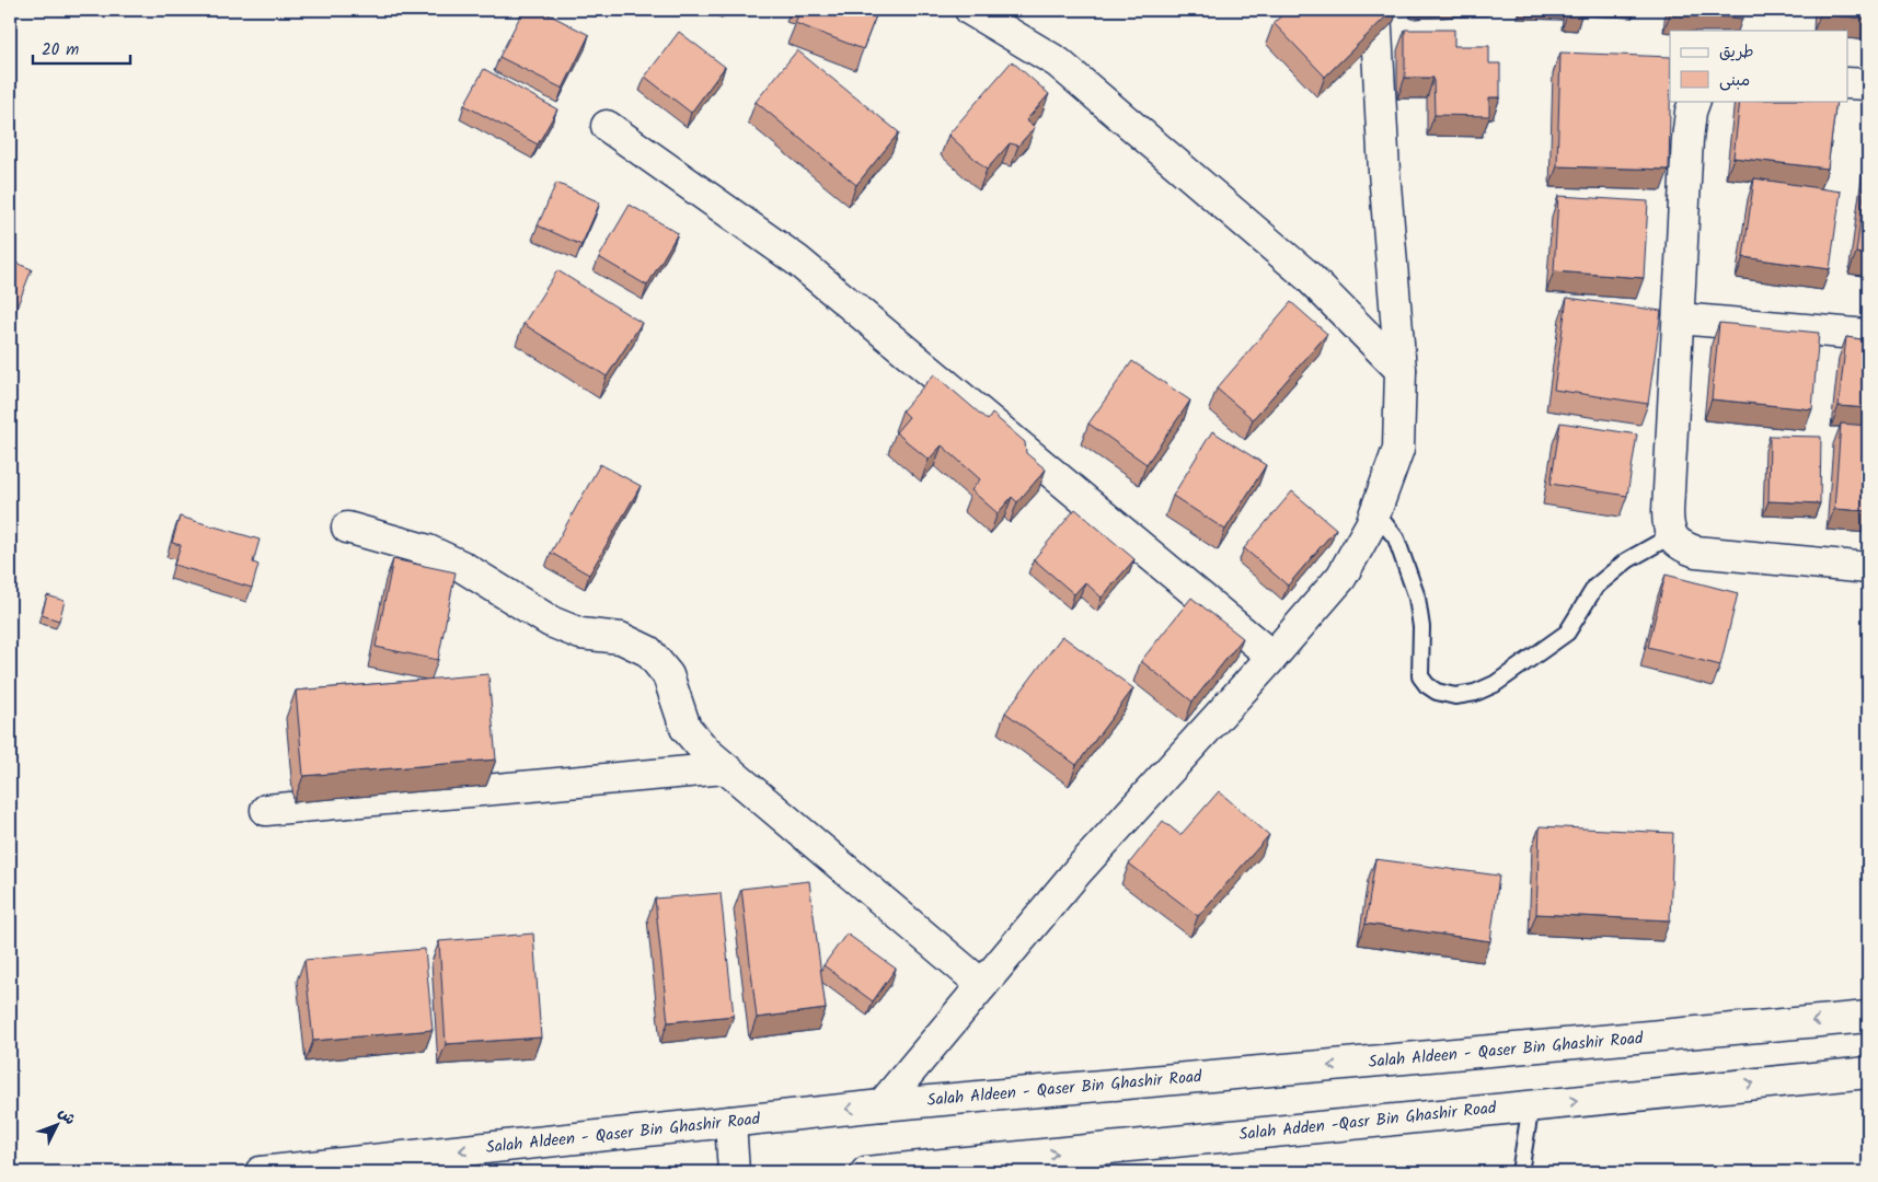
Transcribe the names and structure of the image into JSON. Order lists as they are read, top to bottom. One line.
{"streets":{"main road":["Salah Aldeen - Qaser Bin Ghashir Road","Salah Adden -Qasr Bin Ghashir Road"]},"one_way":["Salah Aldeen - Qaser Bin Ghashir Road","Salah Adden -Qasr Bin Ghashir Road"],"legend":["طريق","مبنى"],"scale_bar":"20 m","north":"top right"}
